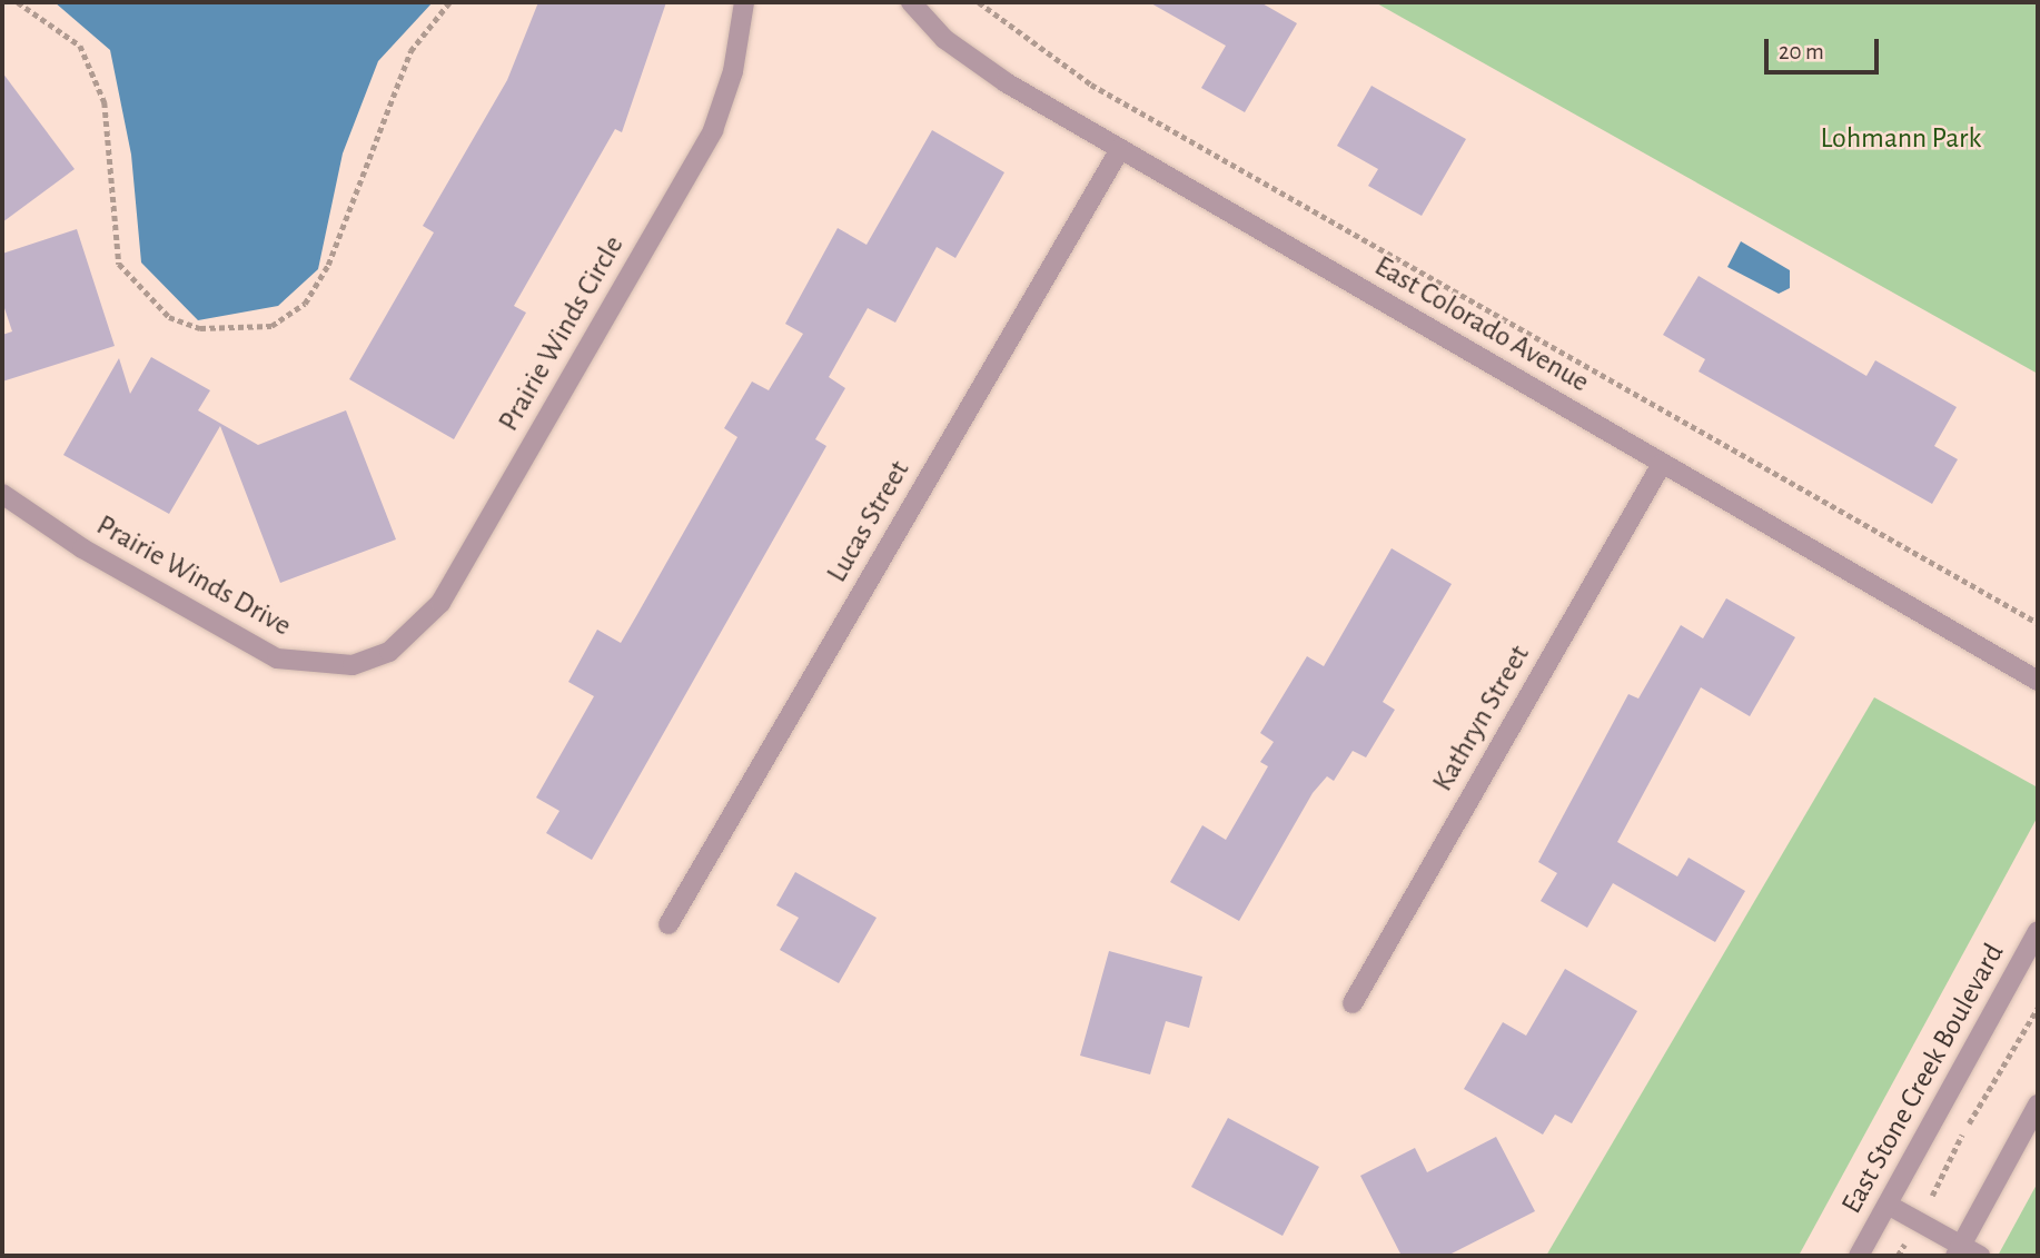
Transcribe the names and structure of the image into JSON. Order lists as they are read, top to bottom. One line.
{"streets":{"street":["East Colorado Avenue","Prairie Winds Circle","Lucas Street","Prairie Winds Drive","Kathryn Street","East Stone Creek Boulevard"]},"crossings":[["East Colorado Avenue","Lucas Street"],["East Colorado Avenue","Kathryn Street"],["Prairie Winds Circle","Prairie Winds Drive"]],"parks":["Lohmann Park"],"scale_bar":"20 m"}
